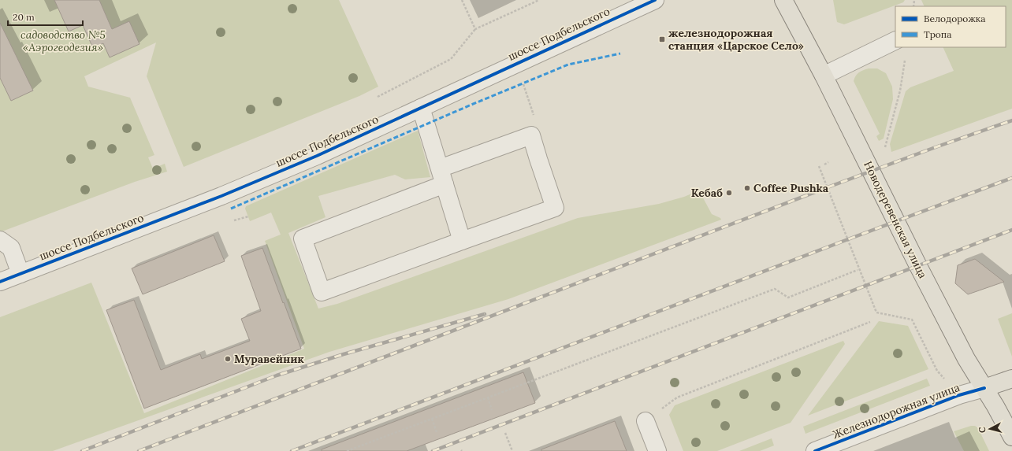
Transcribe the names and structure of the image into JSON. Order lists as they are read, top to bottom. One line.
{"streets":{"main road":["Новодеревенская улица","Железнодорожная улица"],"street":["шоссе Подбельского"]},"crossings":[["Новодеревенская улица","Железнодорожная улица"]],"parks":["садоводство №5 «Аэрогеодезия»"],"places":{"transit":["железнодорожная станция «Царское Село»"],"other":["Coffee Pushka","Кебаб","Муравейник"]},"legend":["Велодорожка","Тропа"],"scale_bar":"20 m","north":"left"}
